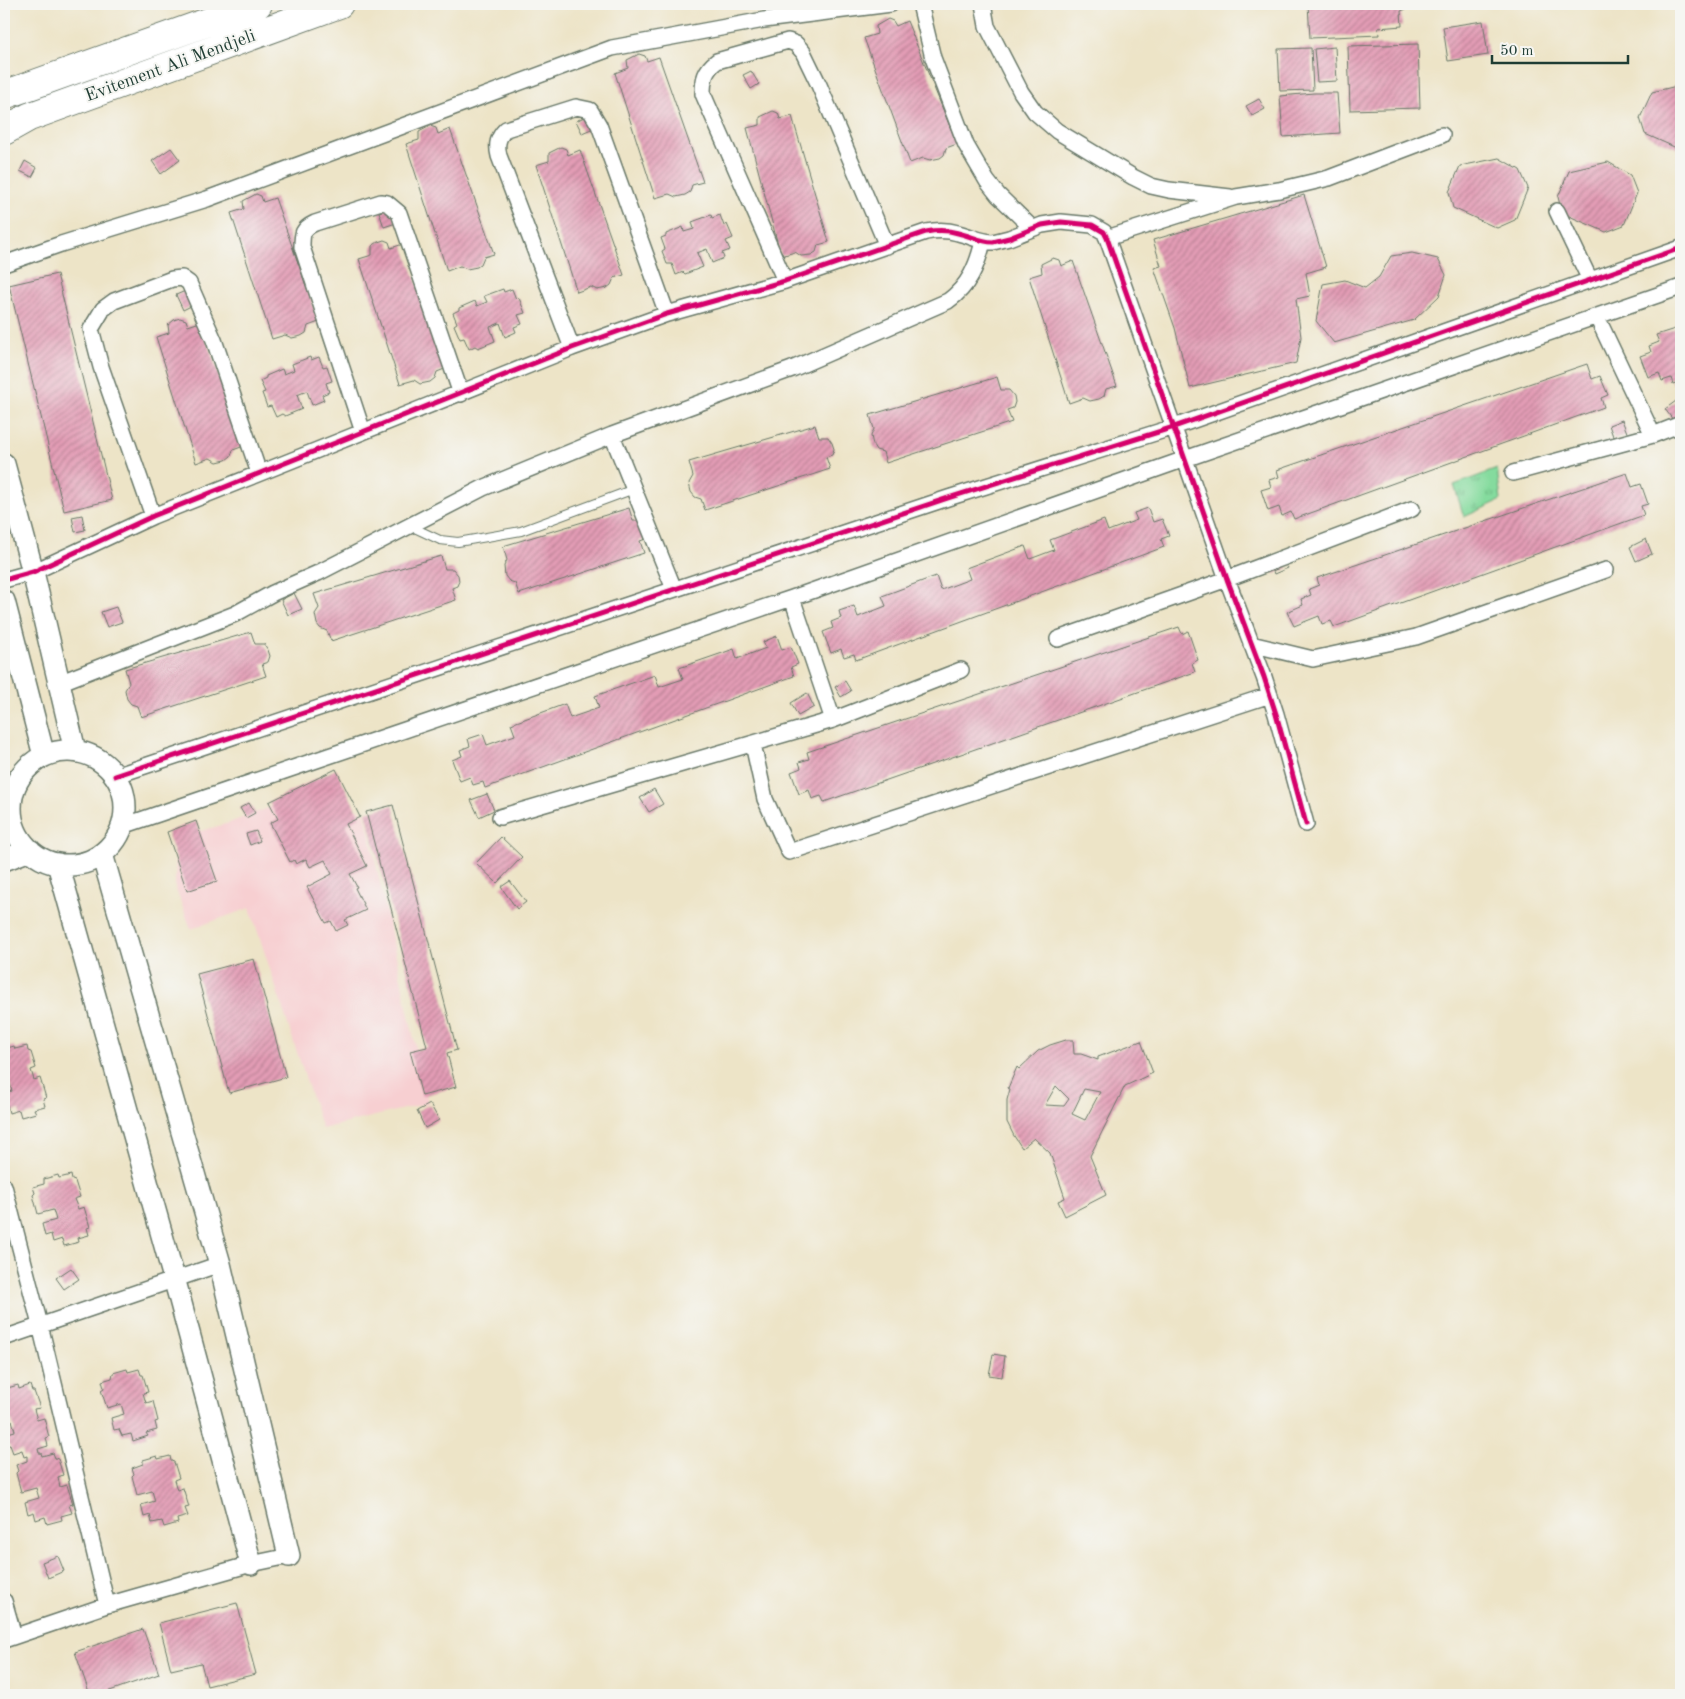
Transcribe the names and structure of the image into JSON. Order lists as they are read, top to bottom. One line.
{"streets":{"highway":["Evitement Ali Mendjeli"]},"scale_bar":"50 m"}
